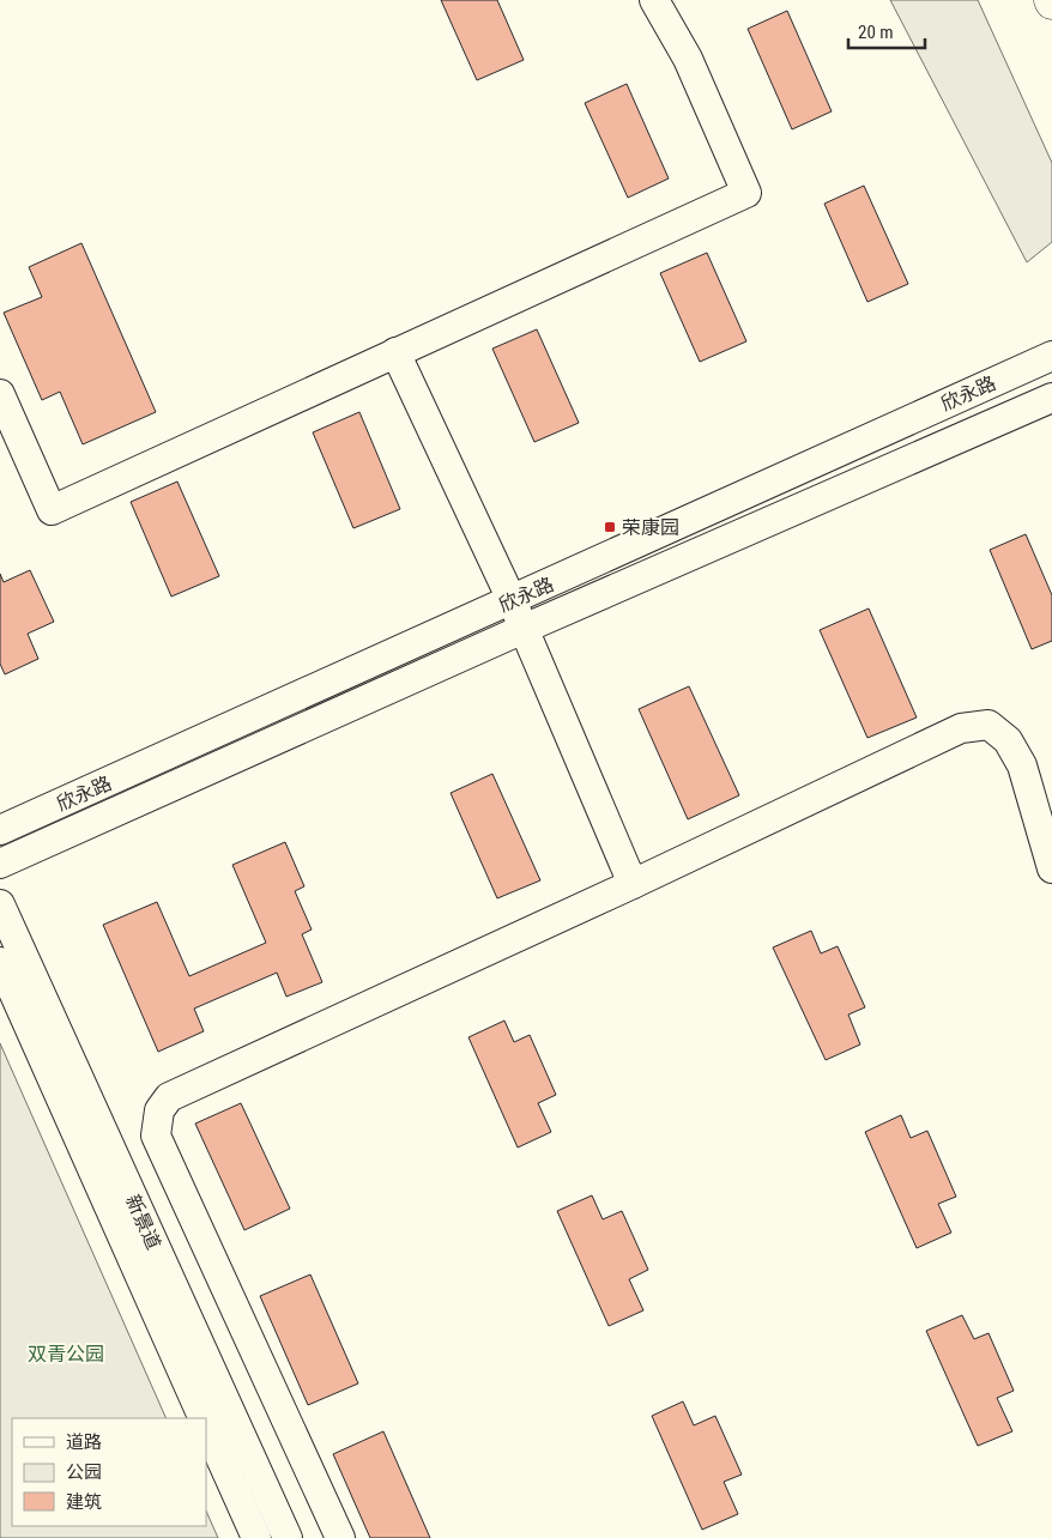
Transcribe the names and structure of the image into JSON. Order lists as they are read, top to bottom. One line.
{"streets":{"street":["欣永路","新景道"]},"parks":["双青公园"],"places":{"transit":["荣康园"]},"legend":["道路","公园","建筑"],"scale_bar":"20 m"}
